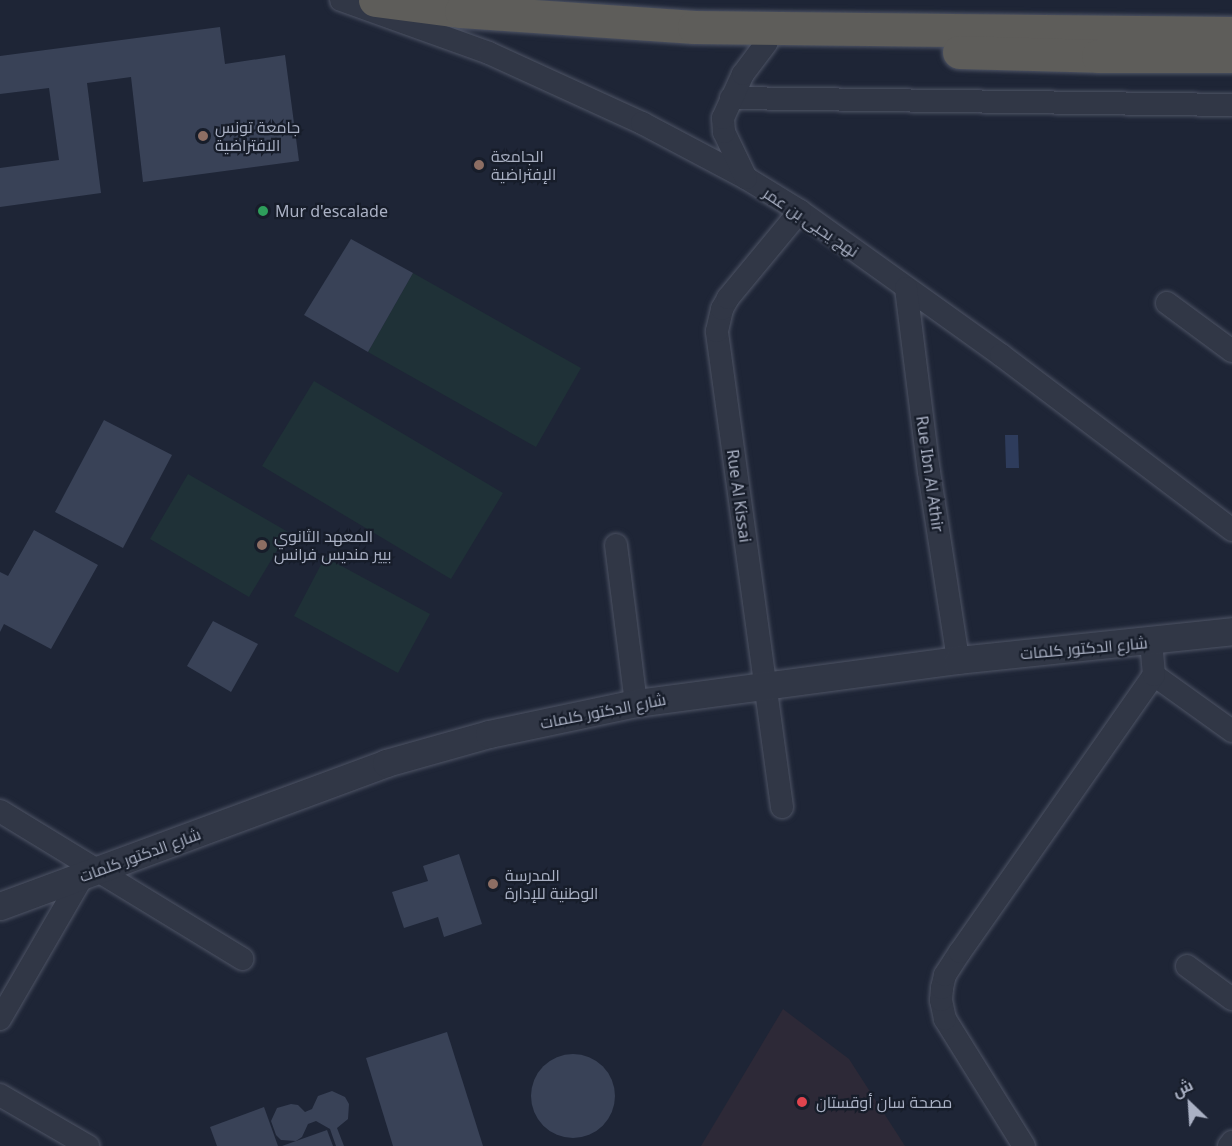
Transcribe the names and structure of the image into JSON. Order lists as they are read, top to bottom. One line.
{"streets":{"street":["نهج يحيى بن عمر","Rue Ibn Al Athir","Rue Al Kissai","شارع الدكتور كلمات"]},"crossings":[["نهج يحيى بن عمر","Rue Ibn Al Athir"],["نهج يحيى بن عمر","Rue Al Kissai"],["Rue Ibn Al Athir","شارع الدكتور كلمات"],["Rue Al Kissai","شارع الدكتور كلمات"]],"places":["جامعة تونس الافتراضية","الجامعة الإفتراضية","Mur d'escalade","المعهد الثانوي بيير منديس فرانس","المدرسة الوطنية للإدارة","مصحة سان أوقستان"],"north":"top left"}
